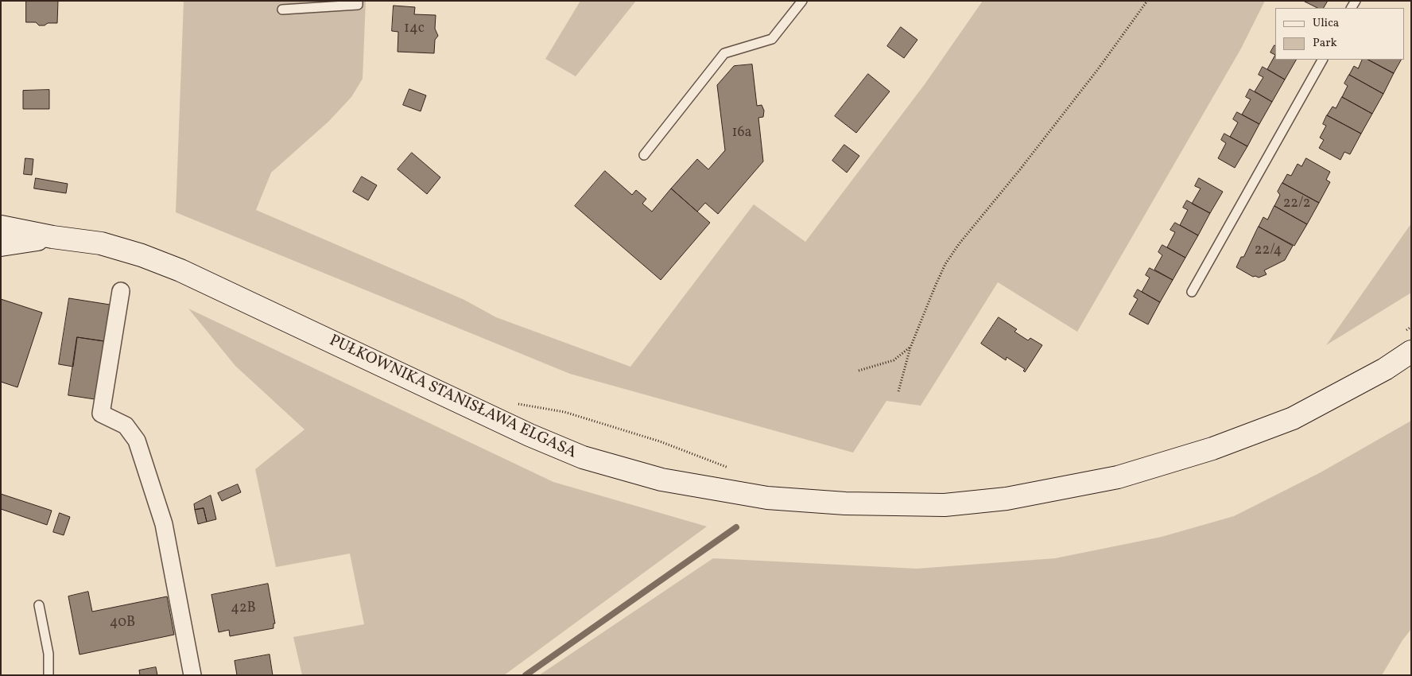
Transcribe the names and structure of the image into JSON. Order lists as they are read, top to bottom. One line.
{"streets":{"street":["PUŁKOWNIKA STANISŁAWA ELGASA"]},"house_numbers":["14c","16a","22/2","22/4","42B","40B"],"legend":["Ulica","Park"]}
